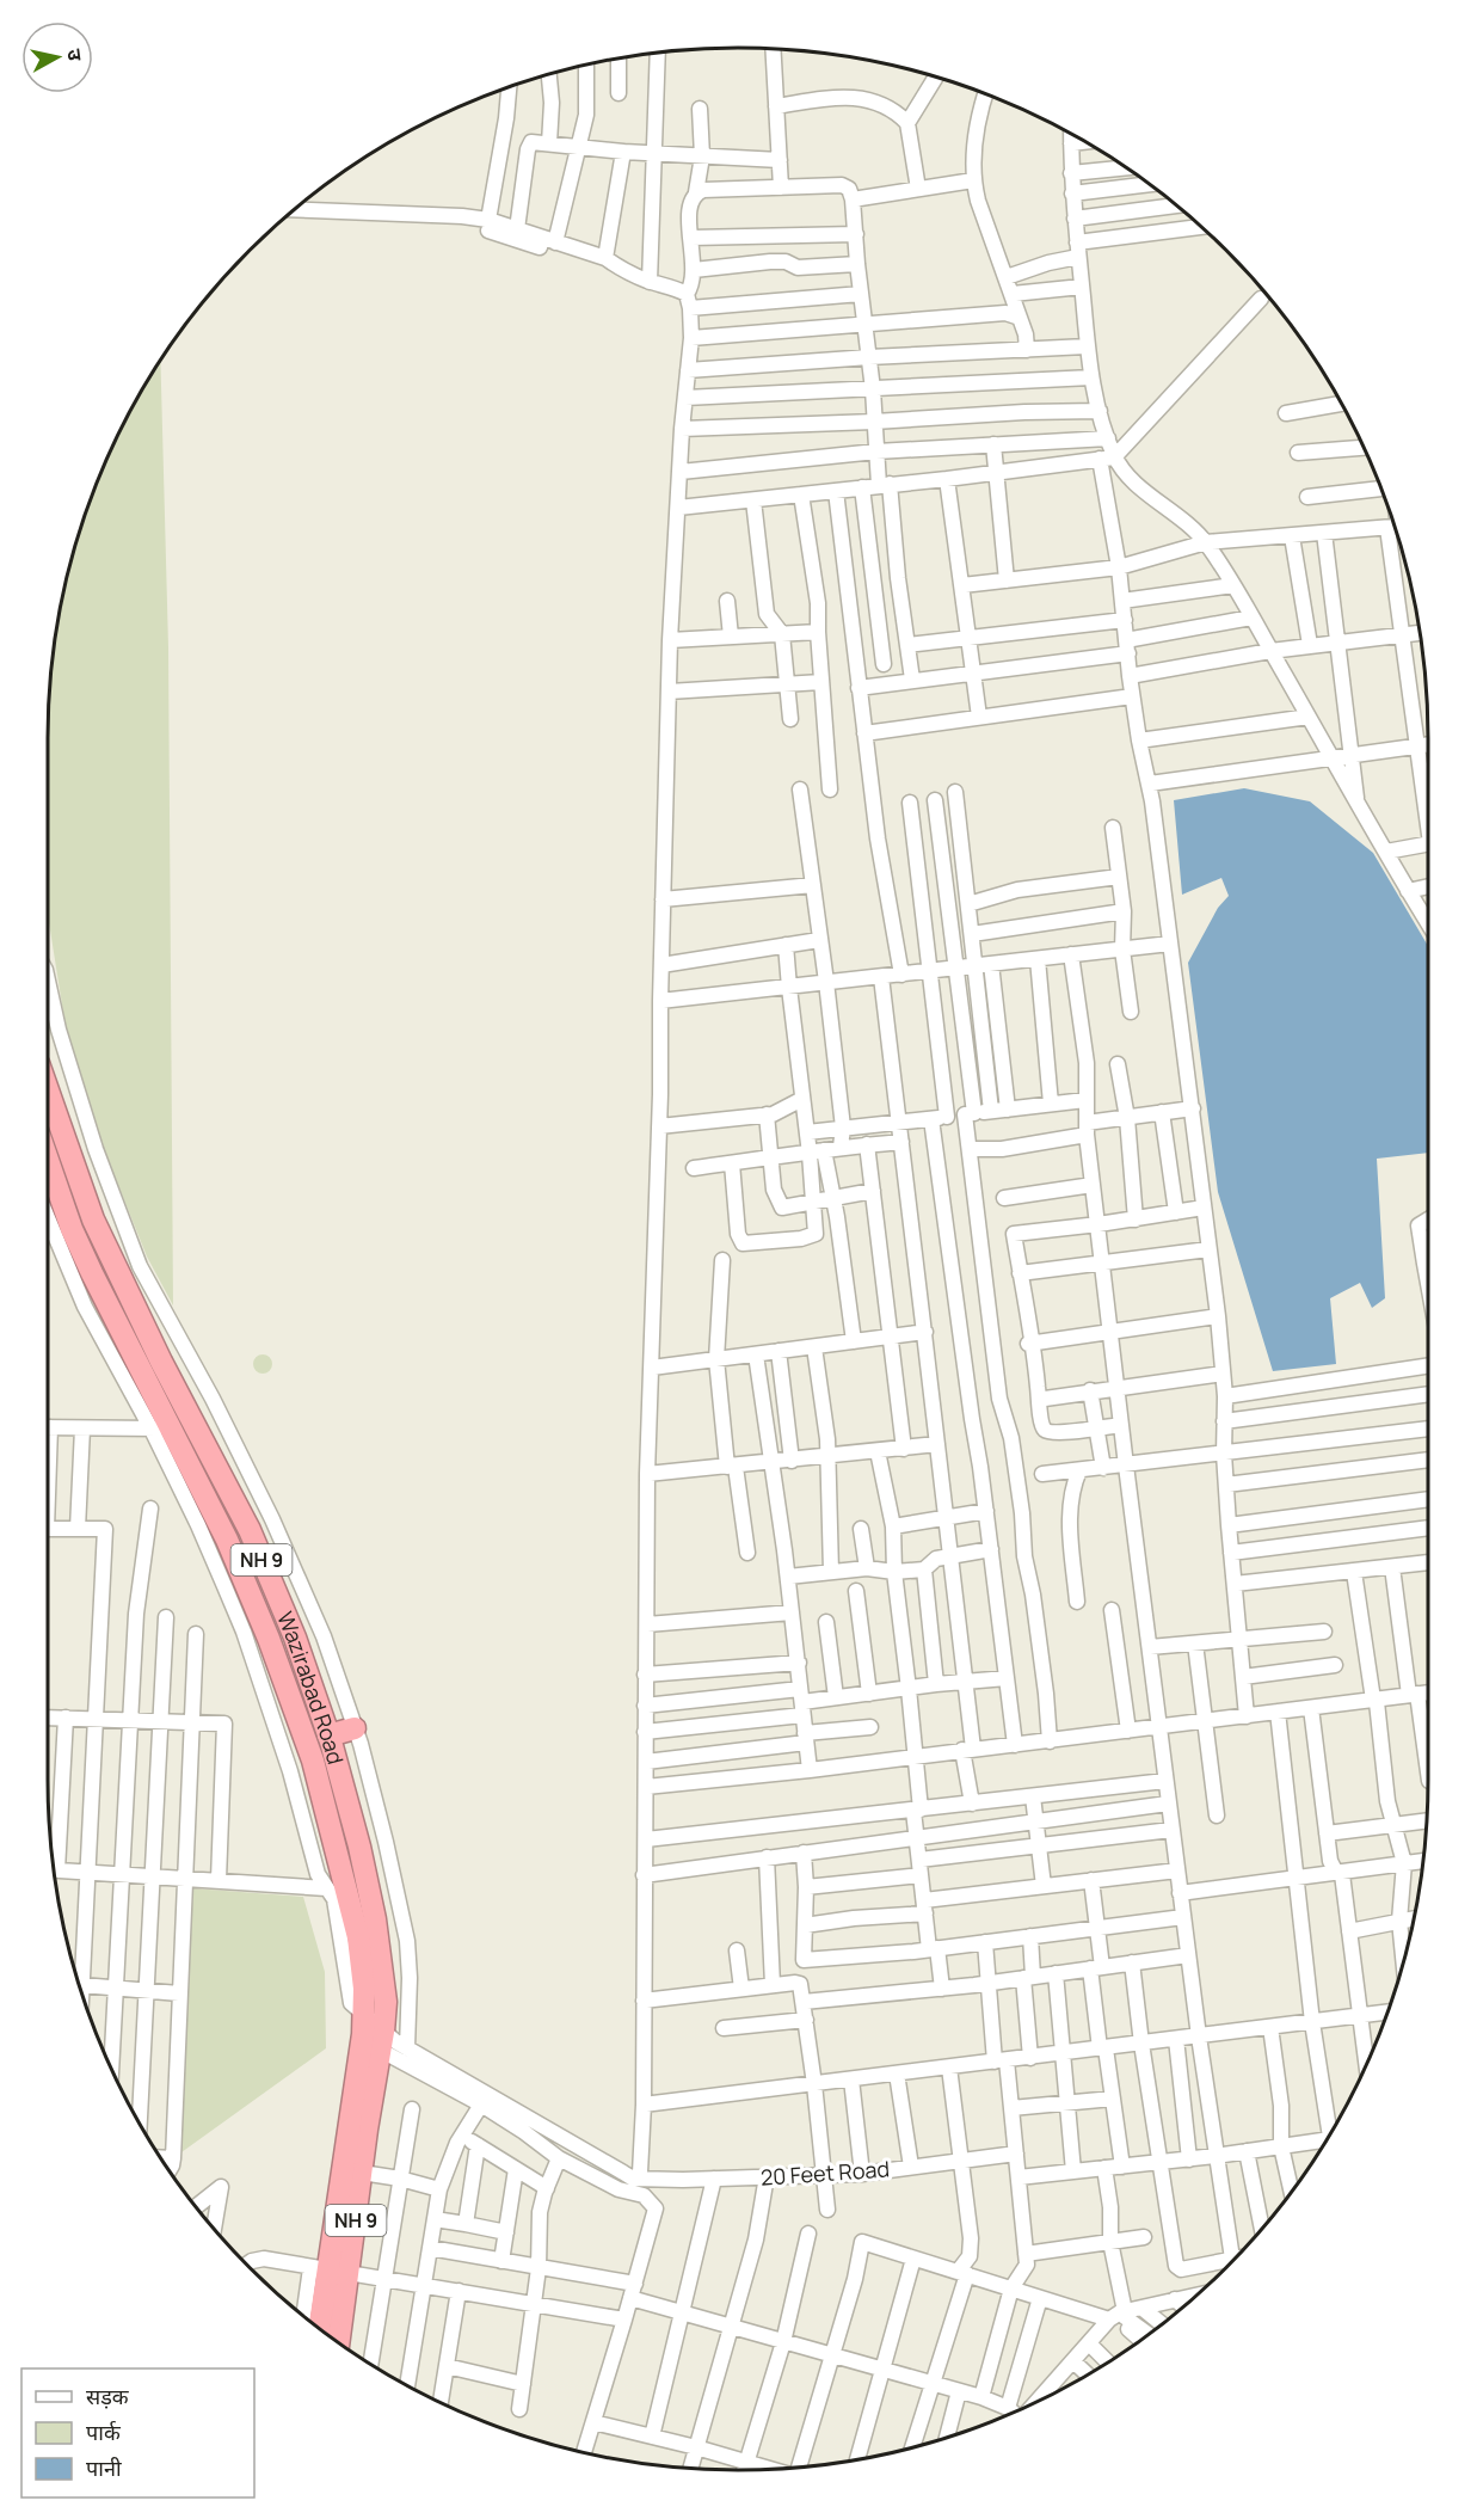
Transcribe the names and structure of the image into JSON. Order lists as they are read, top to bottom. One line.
{"streets":{"highway":["NH 9","Wazirabad Road"],"street":["20 Feet Road"]},"legend":["सड़क","पार्क","पानी"],"north":"right"}
